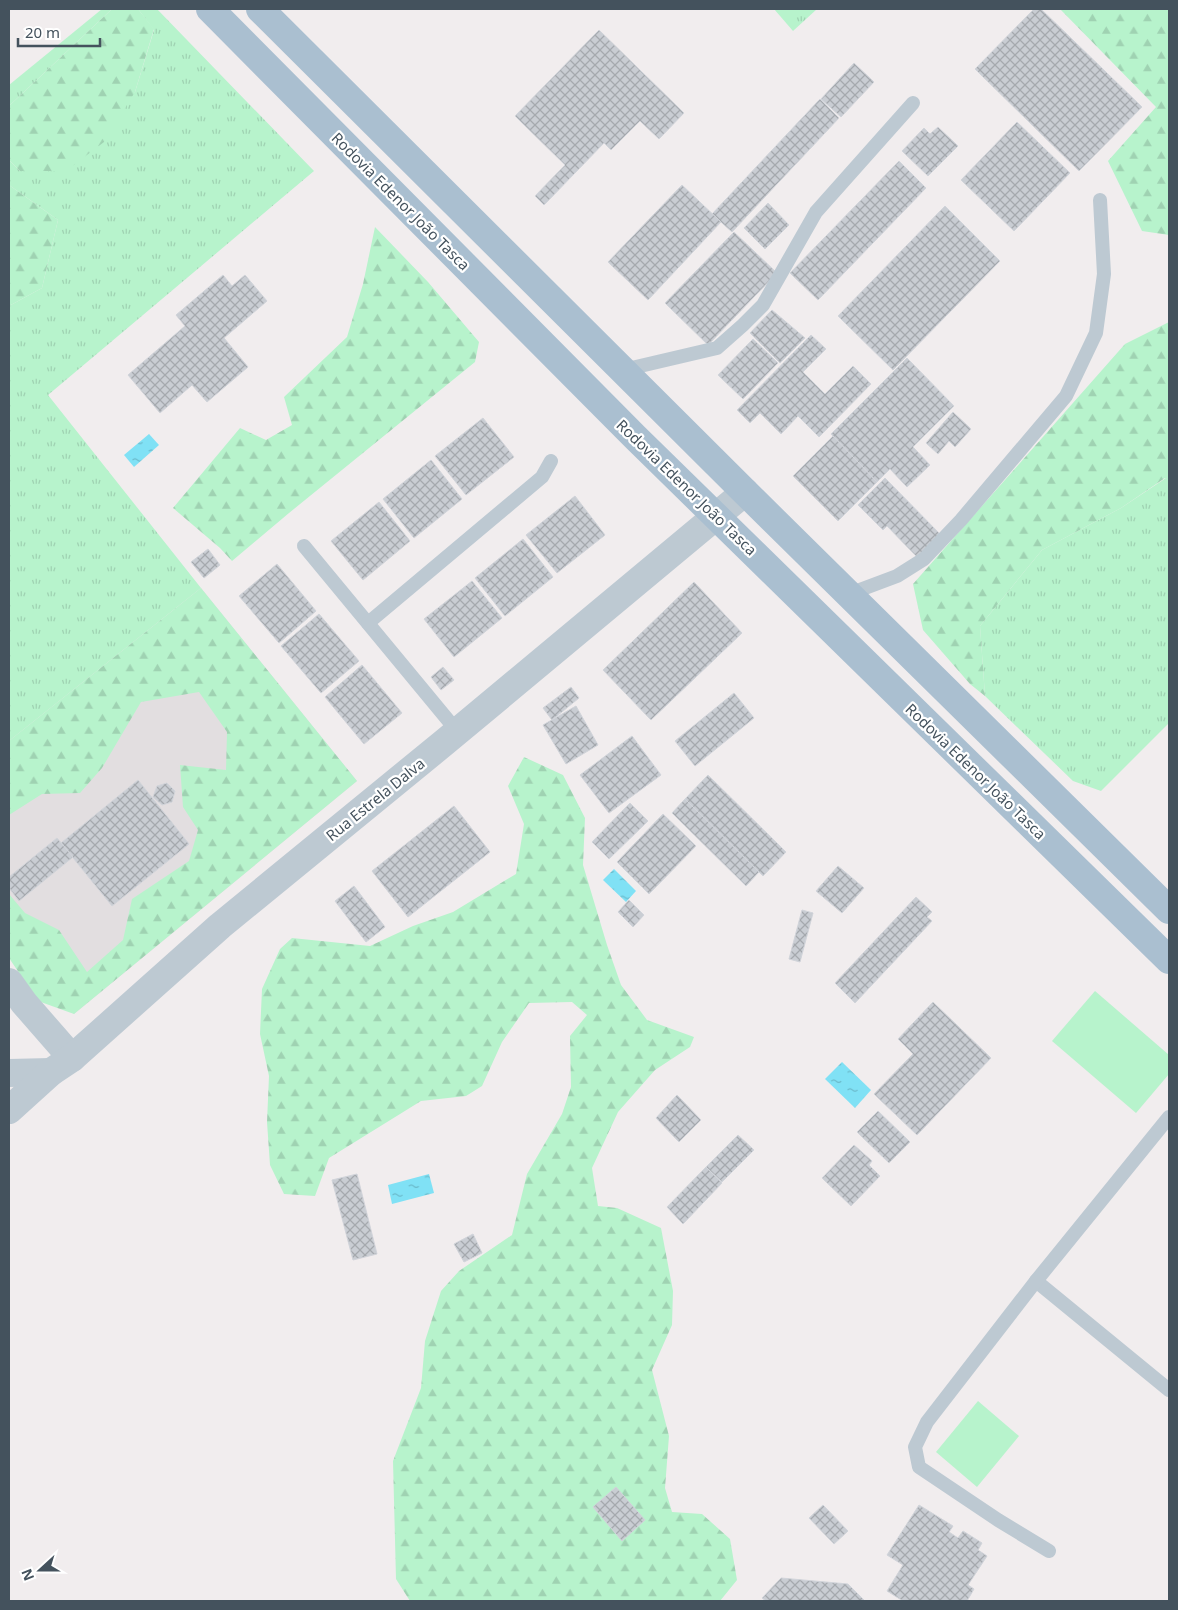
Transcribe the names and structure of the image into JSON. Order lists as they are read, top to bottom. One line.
{"streets":{"main road":["Rodovia Edenor João Tasca"],"street":["Rua Estrela Dalva"]},"crossings":[["Rodovia Edenor João Tasca","Rua Estrela Dalva"]],"scale_bar":"20 m","north":"left"}
